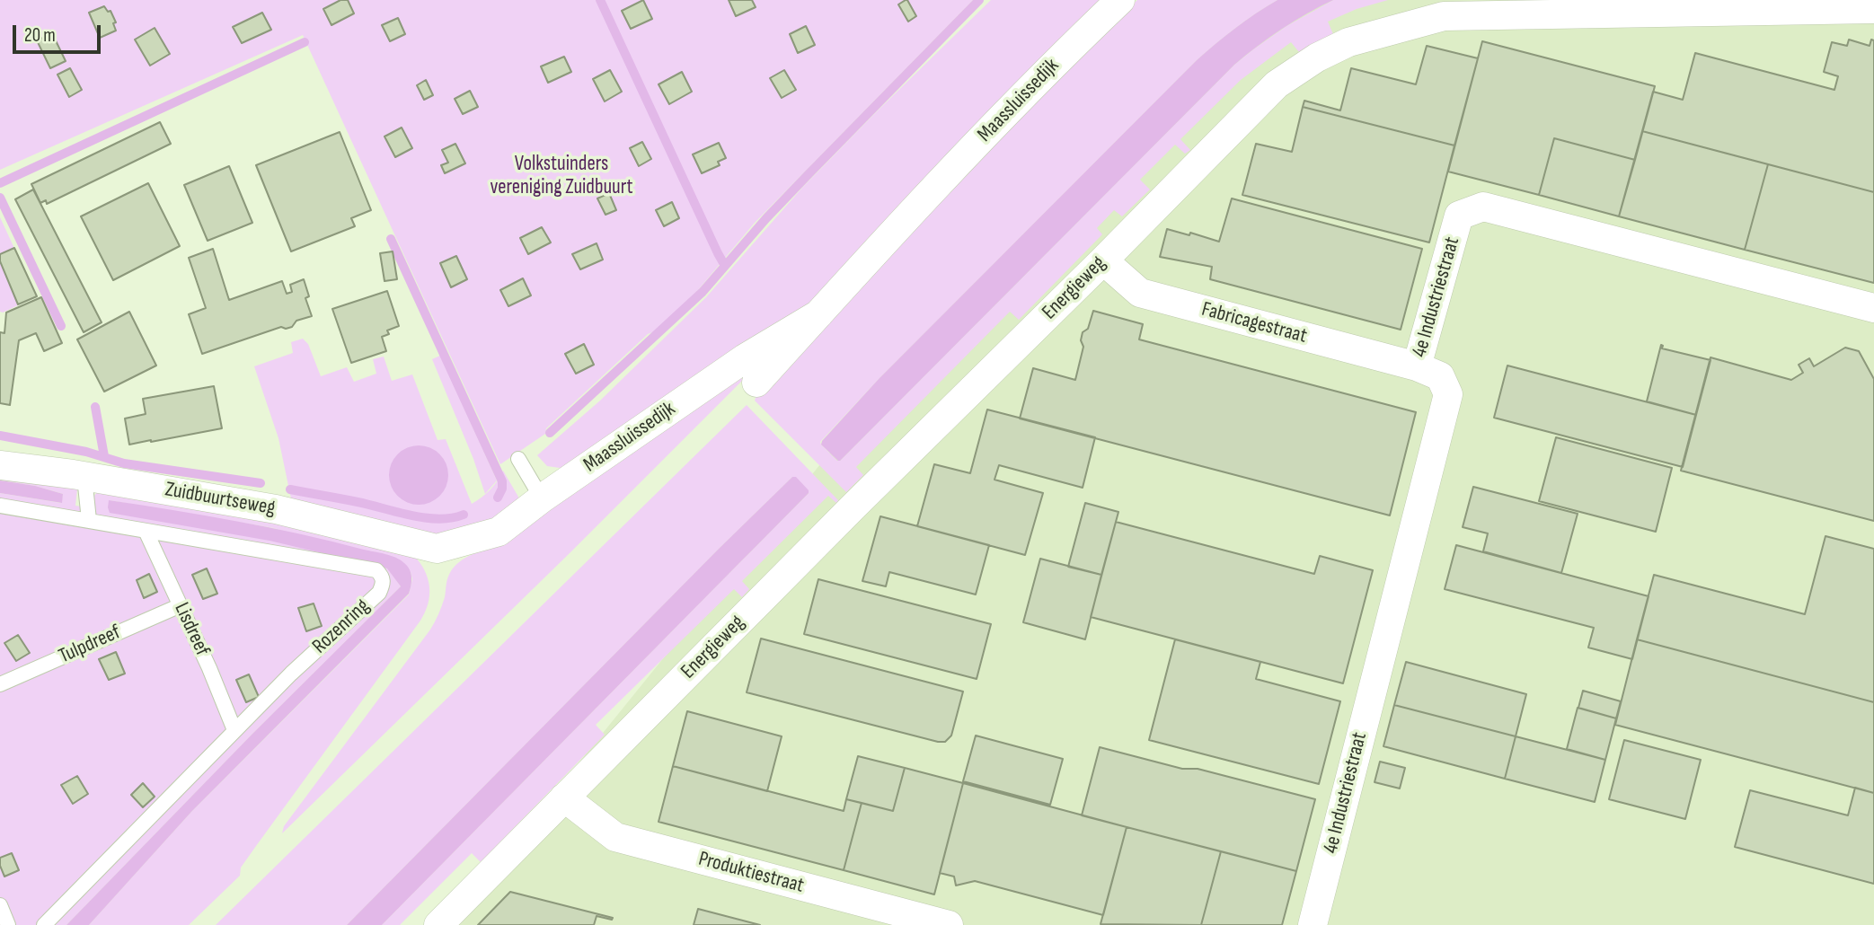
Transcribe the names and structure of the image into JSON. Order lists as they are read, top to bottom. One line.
{"streets":{"street":["Maassluissedijk","Energieweg","4e Industriestraat","Fabricagestraat","Zuidbuurtseweg","Produktiestraat"],"lane":["Rozenring","Lisdreef","Tulpdreef"]},"crossings":[["Maassluissedijk","Zuidbuurtseweg"],["Energieweg","Fabricagestraat"],["Energieweg","Produktiestraat"],["4e Industriestraat","Fabricagestraat"],["Rozenring","Lisdreef"],["Lisdreef","Tulpdreef"]],"parks":["Volkstuinders vereniging Zuidbuurt"],"scale_bar":"20 m"}
